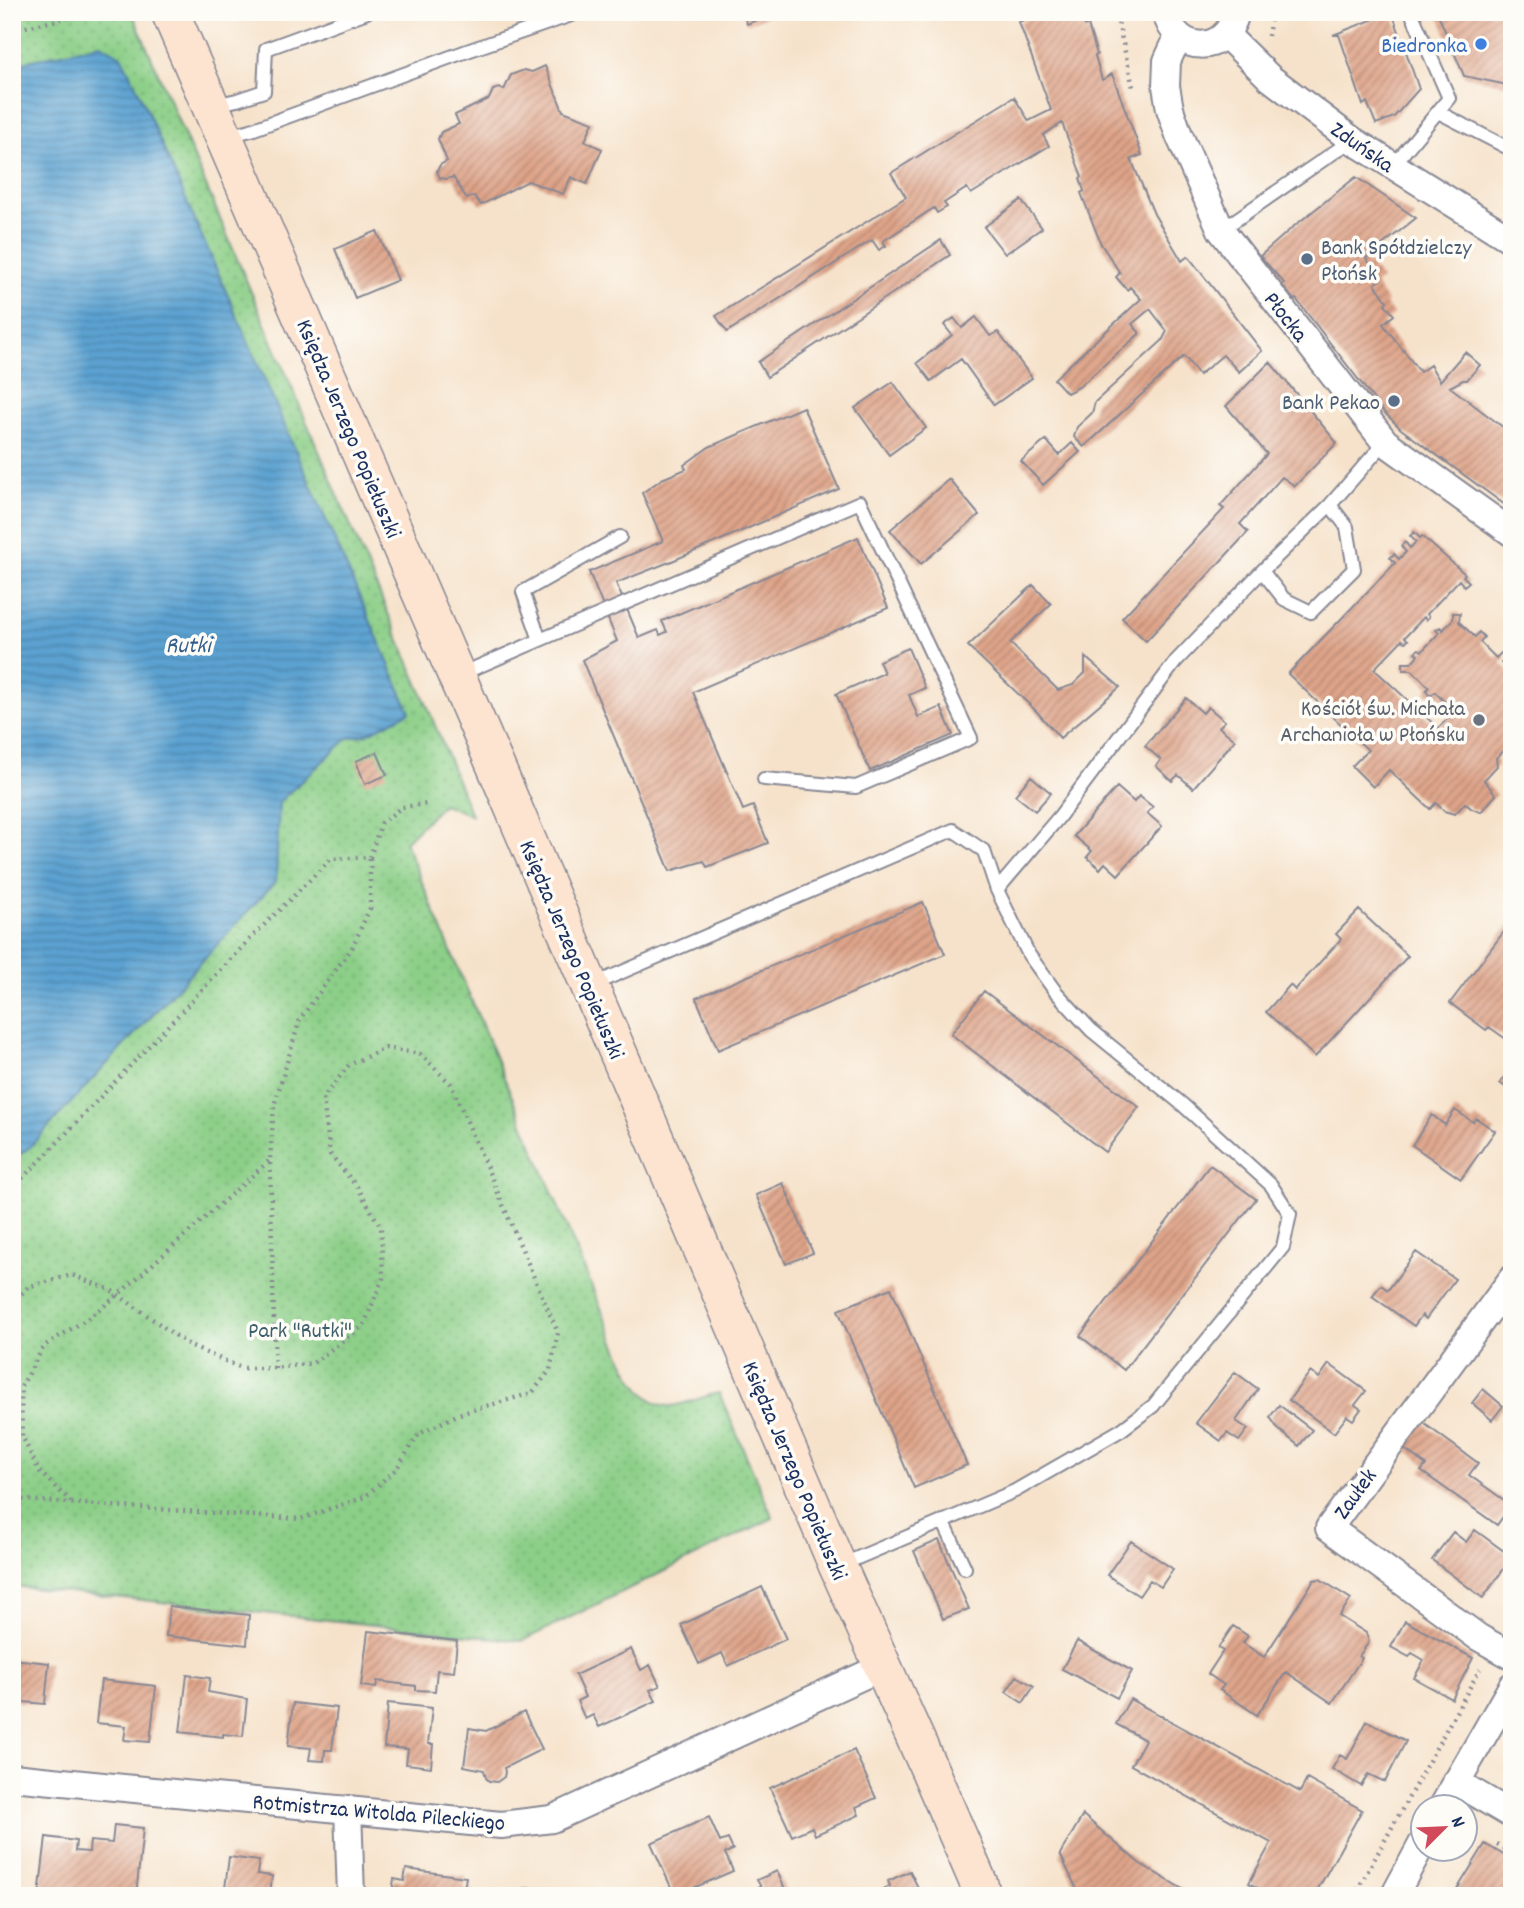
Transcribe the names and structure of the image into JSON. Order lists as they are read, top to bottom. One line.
{"streets":{"street":["Zduńska","Płocka","Księdza Jerzego Popiełuszki","Zaułek","Rotmistrza Witolda Pileckiego"]},"crossings":[["Księdza Jerzego Popiełuszki","Rotmistrza Witolda Pileckiego"]],"water":["Rutki"],"parks":["Park \"Rutki\""],"places":["Biedronka","Bank Spółdzielczy Płońsk","Bank Pekao","Kościół św. Michała Archanioła w Płońsku"],"north":"top right"}
